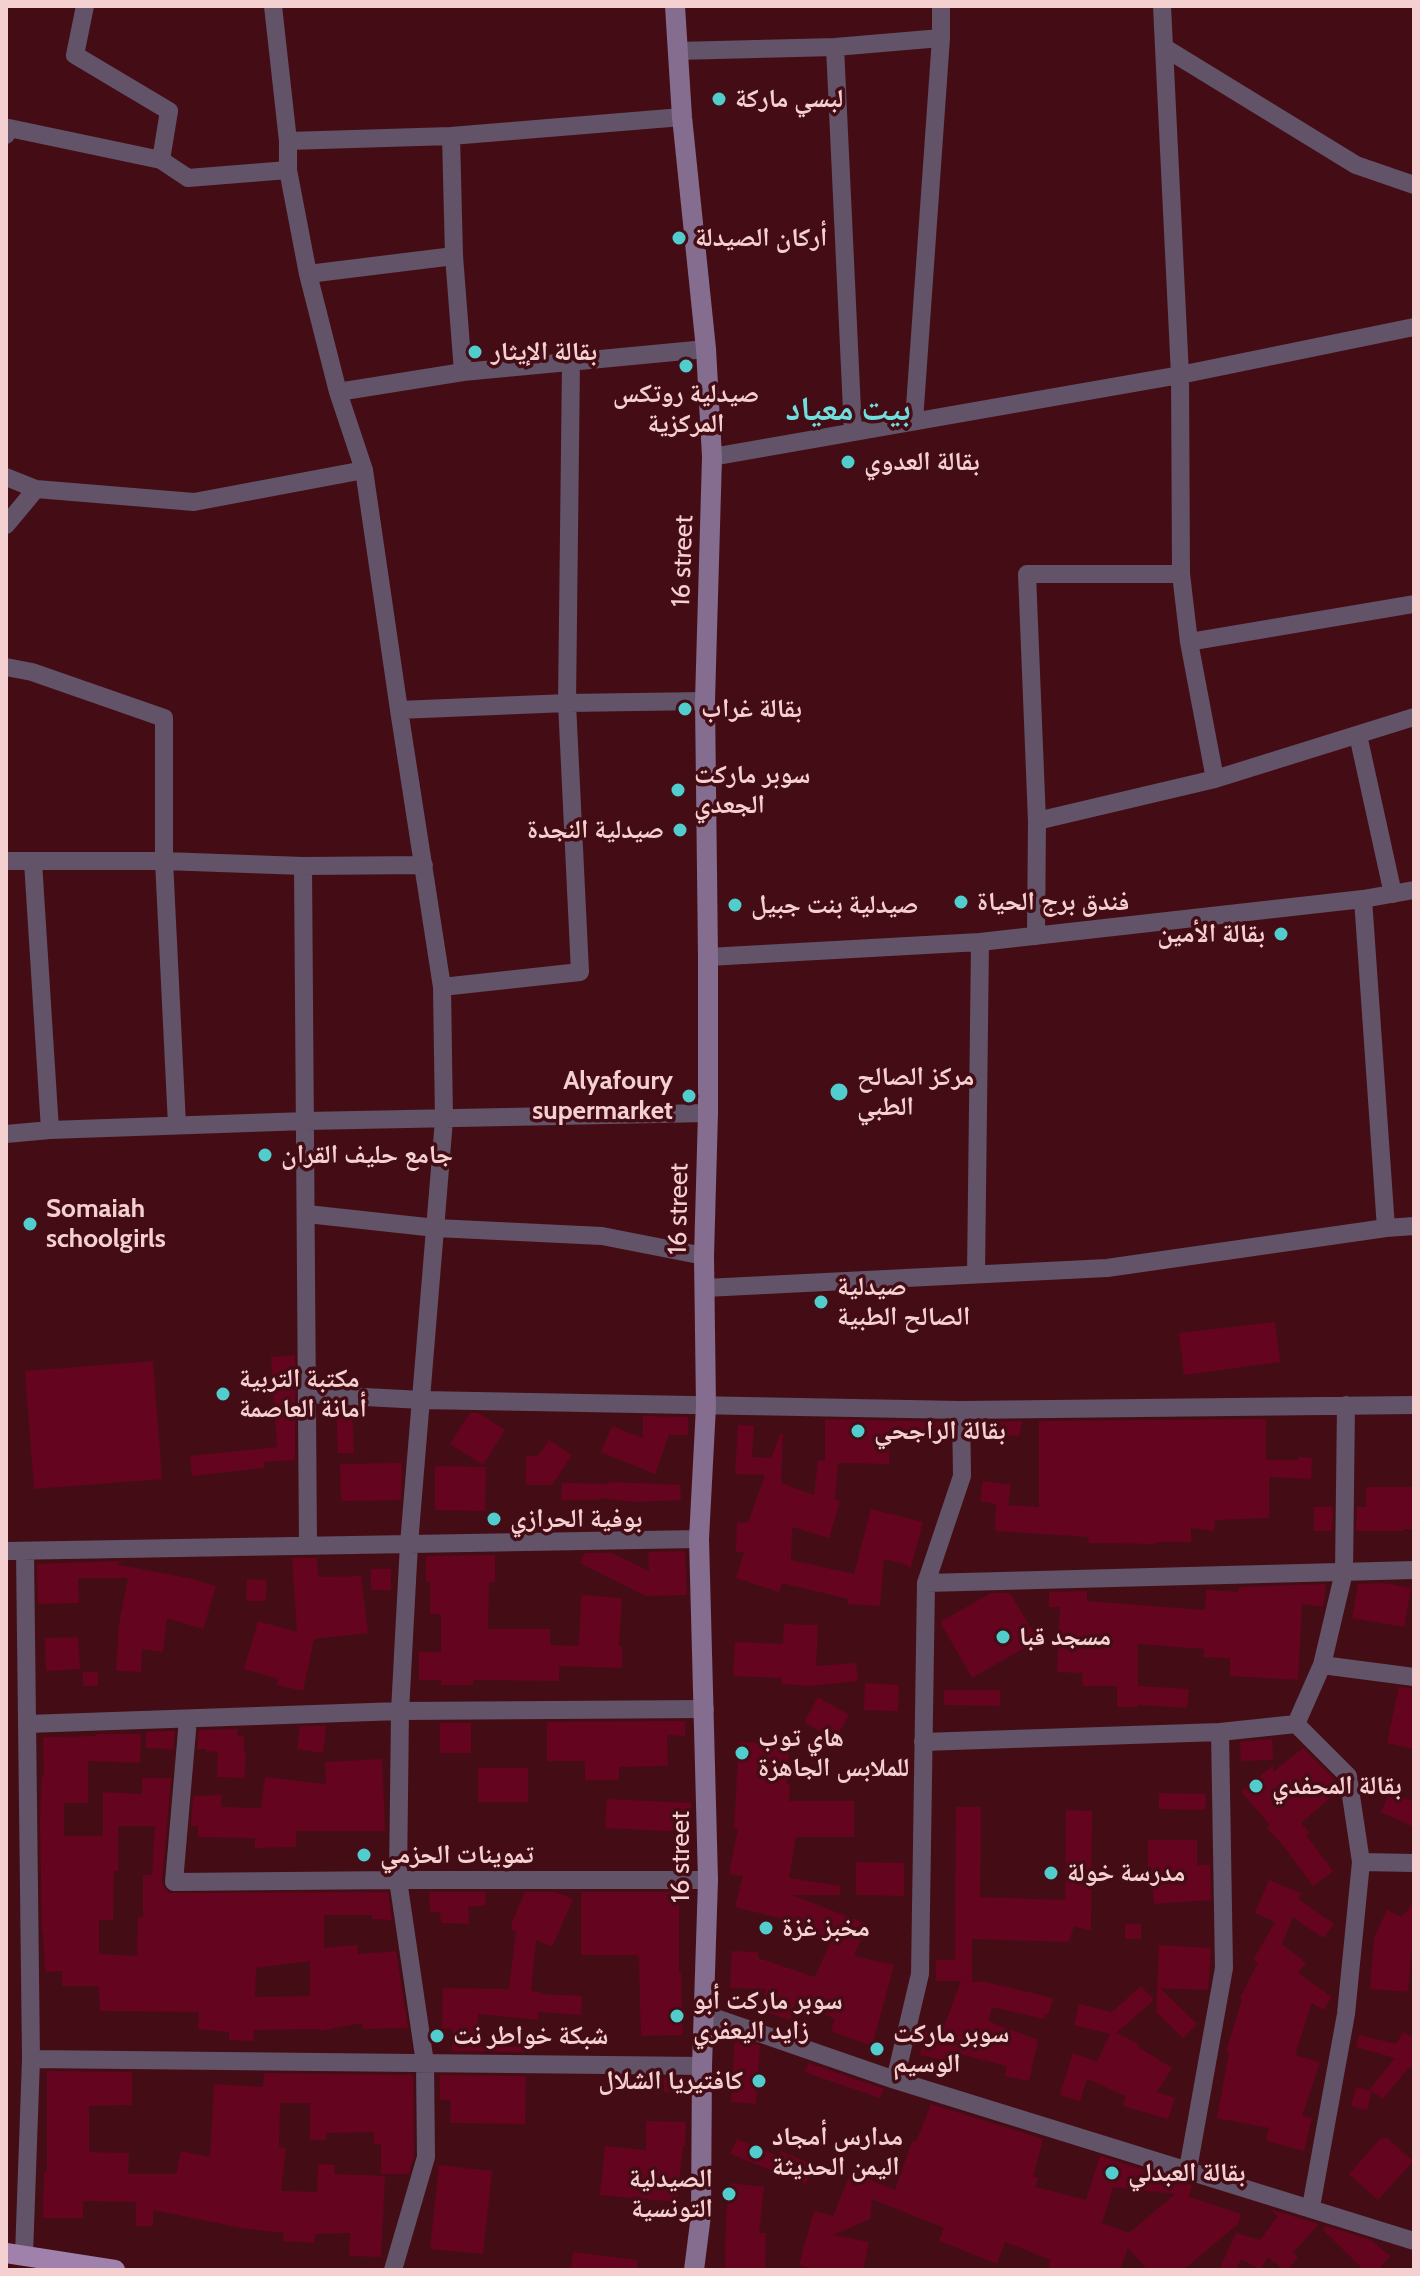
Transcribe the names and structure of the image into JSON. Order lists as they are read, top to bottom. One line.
{"streets":{"street":["16 street"]},"districts":["بيت معياد"],"places":["لبسي ماركة","أركان الصيدلة","بقالة الإيثار","صيدلية روتكس المركزية","بقالة العدوي","بقالة غراب","سوبر ماركت الجعدي","صيدلية النجدة","فندق برج الحياة","صيدلية بنت جبيل","بقالة الأمين","مركز الصالح الطبي","Alyafoury supermarket","جامع حليف القران","Somaiah schoolgirls","صيدلية الصالح الطبية","مكتبة التربية أمانة العاصمة","بقالة الراجحي","بوفية الحرازي","مسجد قبا","هاي توب للملابس الجاهزة","بقالة المحفدي","تموينات الحزمي","مدرسة خولة","مخبز غزة","سوبر ماركت أبو زايد اليعفري","شبكة خواطر نت","سوبر ماركت الوسيم","كافتيريا الشلال","مدارس أمجاد اليمن الحديثة","بقالة العبدلي","الصيدلية التونسية"]}
